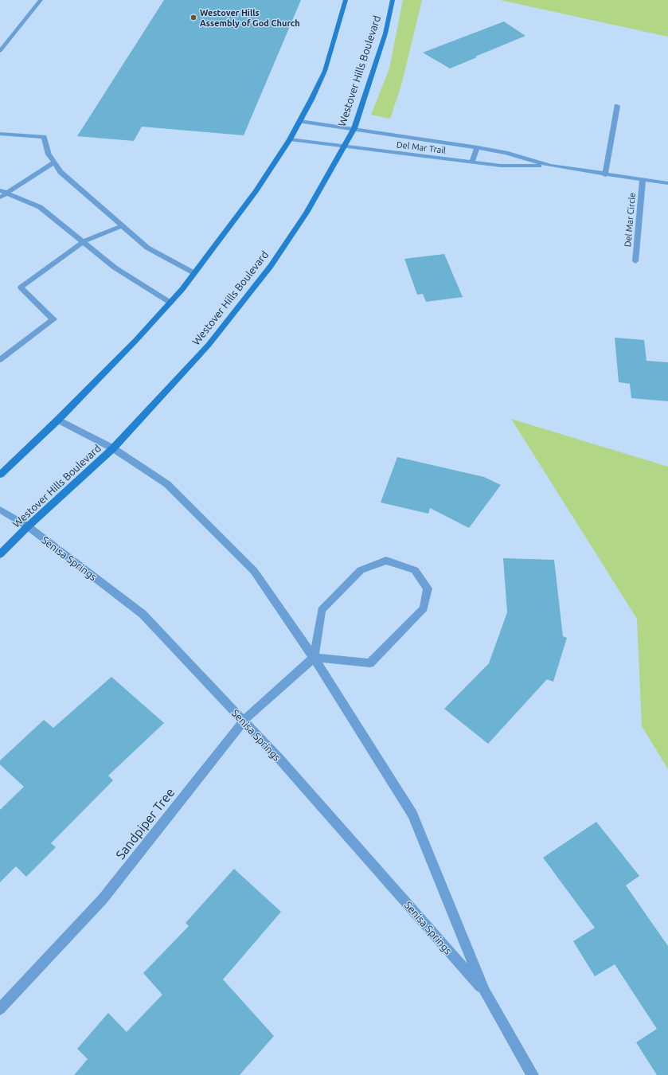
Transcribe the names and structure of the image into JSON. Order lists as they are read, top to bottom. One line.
{"streets":{"main road":["Westover Hills Boulevard"],"street":["Del Mar Trail","Del Mar Circle","Senisa Springs","Sandpiper Tree"]},"crossings":[["Westover Hills Boulevard","Del Mar Trail"],["Westover Hills Boulevard","Senisa Springs"],["Del Mar Trail","Del Mar Circle"],["Senisa Springs","Sandpiper Tree"]],"places":["Westover Hills Assembly of God Church"]}
